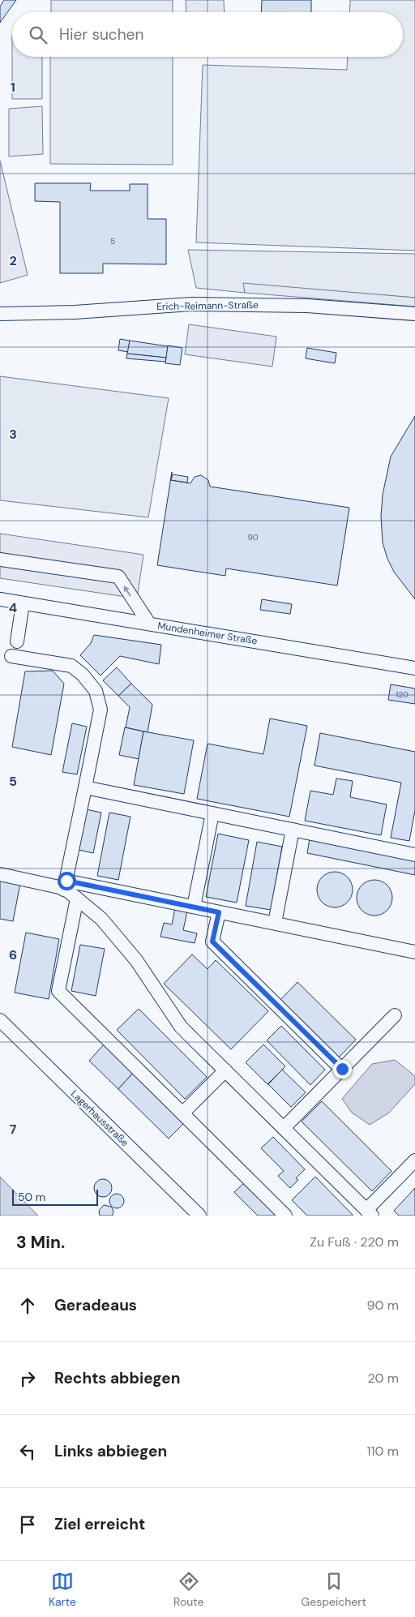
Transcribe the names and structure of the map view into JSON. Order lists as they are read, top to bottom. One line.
{"streets":{"street":["Erich-Reimann-Straße","Mundenheimer Straße","Lagerhausstraße"]},"house_numbers":["5","90","120"],"scale_bar":"50 m","page":{"search":"Hier suchen","scale":"50 m","heading":["3 Min.","Zu Fuß · 220 m"],"list":[["Geradeaus","90 m"],["Rechts abbiegen","20 m"],["Links abbiegen","110 m"],"Ziel erreicht"],"nav":["Karte","Route","Gespeichert"]},"grid":{"rows":["1","2","3","4","5","6","7"]}}
